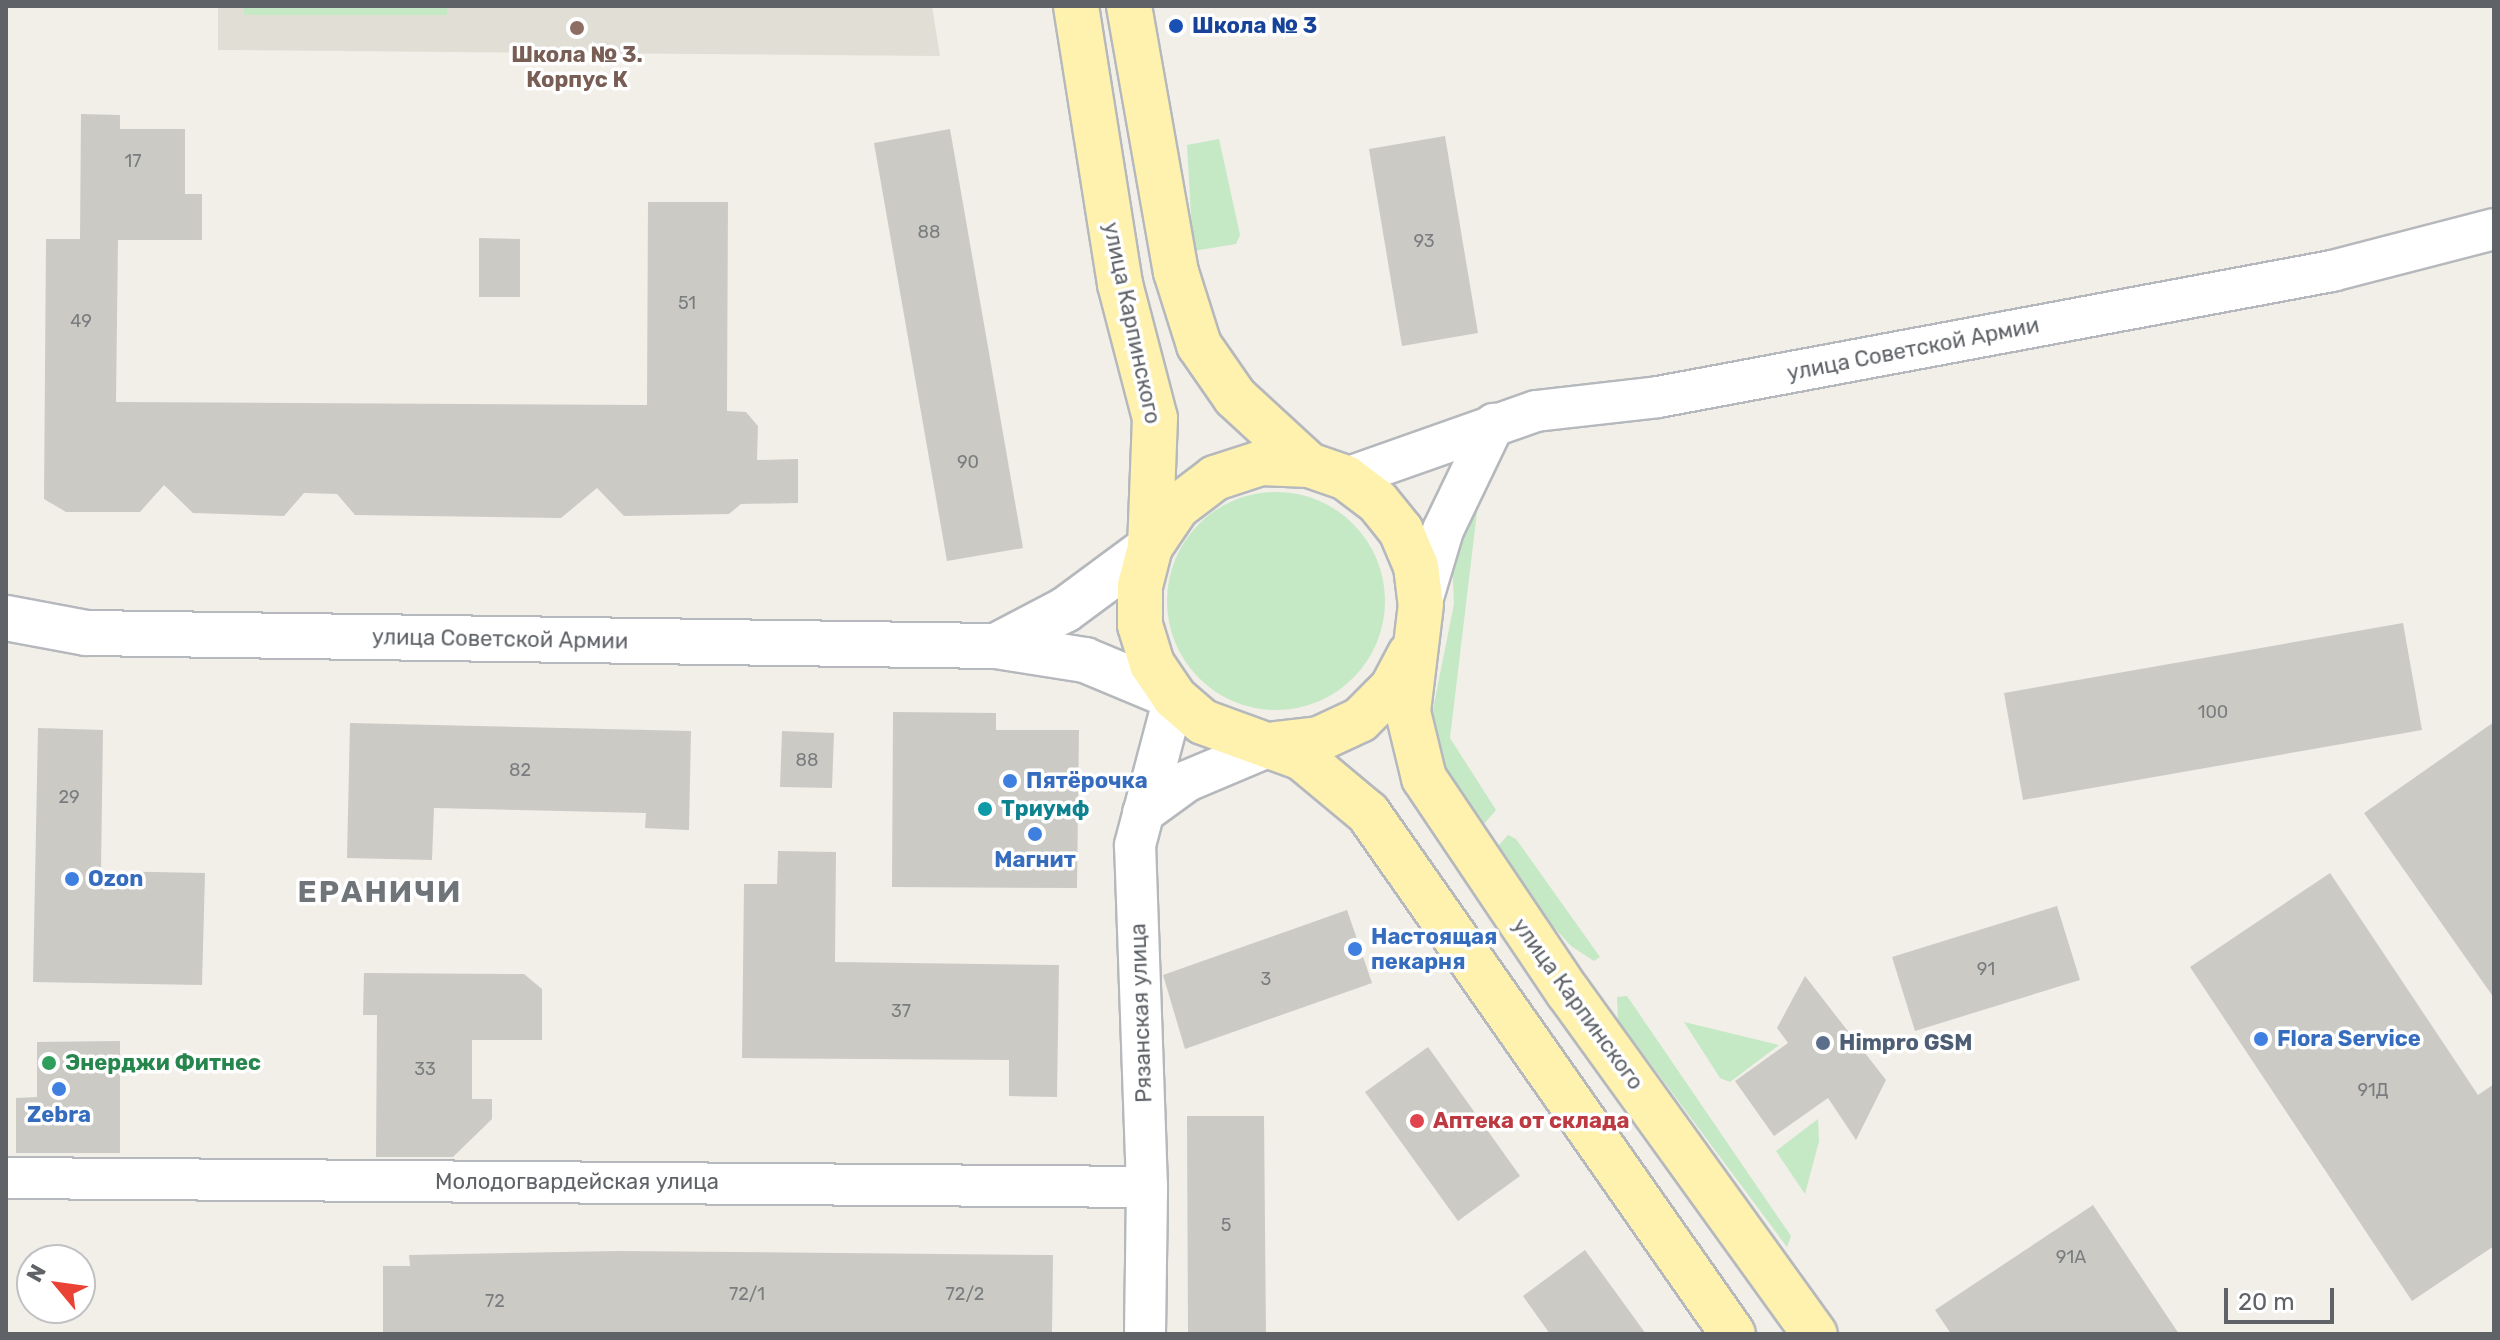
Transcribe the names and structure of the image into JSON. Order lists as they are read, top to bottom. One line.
{"streets":{"main road":["улица Карпинского"],"street":["улица Советской Армии","Рязанская улица","Молодогвардейская улица"]},"crossings":[["улица Карпинского","улица Советской Армии"],["улица Карпинского","Рязанская улица"],["улица Советской Армии","Рязанская улица"],["Рязанская улица","Молодогвардейская улица"]],"districts":["ЕРАНИЧИ"],"places":["Школа № 3","Школа № 3. Корпус К","Пятёрочка","Триумф","Магнит","Ozon","Настоящая пекарня","Flora Service","Himpro GSM","Энерджи Фитнес","Zebra","Аптека от склада"],"house_numbers":["17","88","93","51","49","90","100","88","82","29","91","3","37","33","91Д","5","91А","72/1","72/2","72"],"scale_bar":"20 m","north":"top left"}
